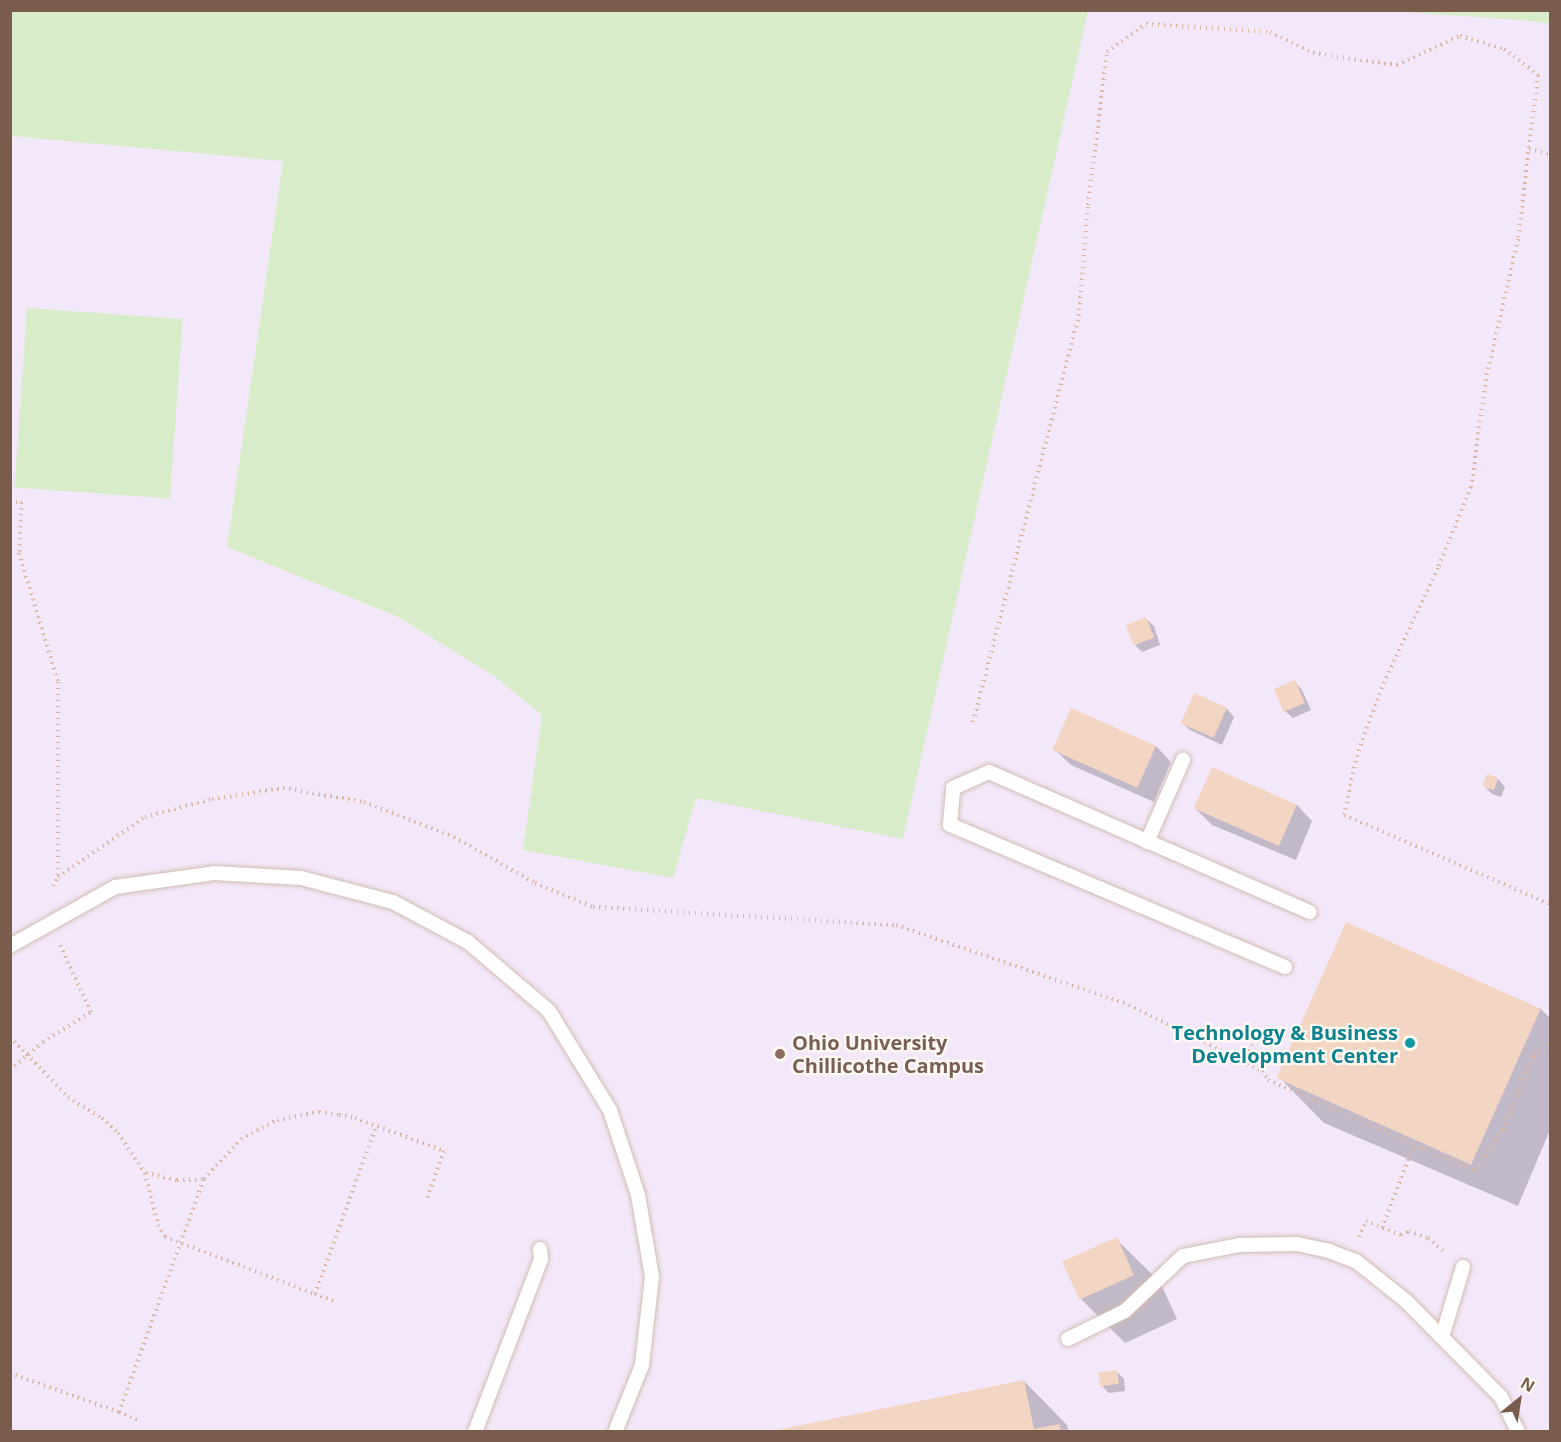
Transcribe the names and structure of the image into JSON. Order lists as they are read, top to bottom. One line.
{"places":["Technology & Business Development Center","Ohio University Chillicothe Campus"],"north":"top right"}
